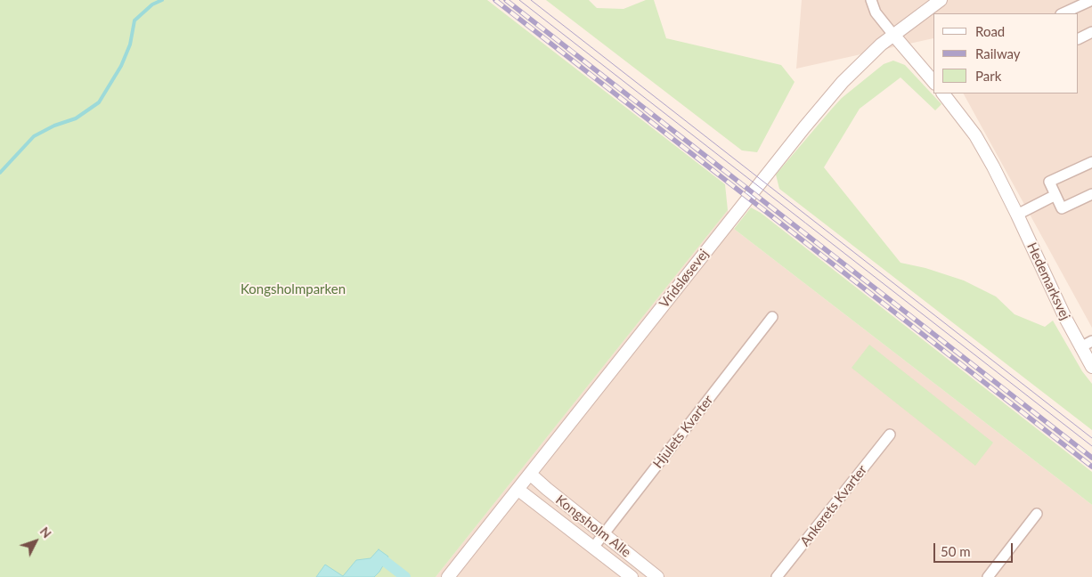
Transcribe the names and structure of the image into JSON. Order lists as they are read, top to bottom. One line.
{"streets":{"street":["Vridsløsevej","Hedemarksvej","Hjulets Kvarter","Ankerets Kvarter","Kongsholm Alle"]},"crossings":[["Vridsløsevej","Kongsholm Alle"],["Hjulets Kvarter","Kongsholm Alle"]],"parks":["Kongsholmparken"],"legend":["Road","Railway","Park"],"scale_bar":"50 m","north":"top right"}
